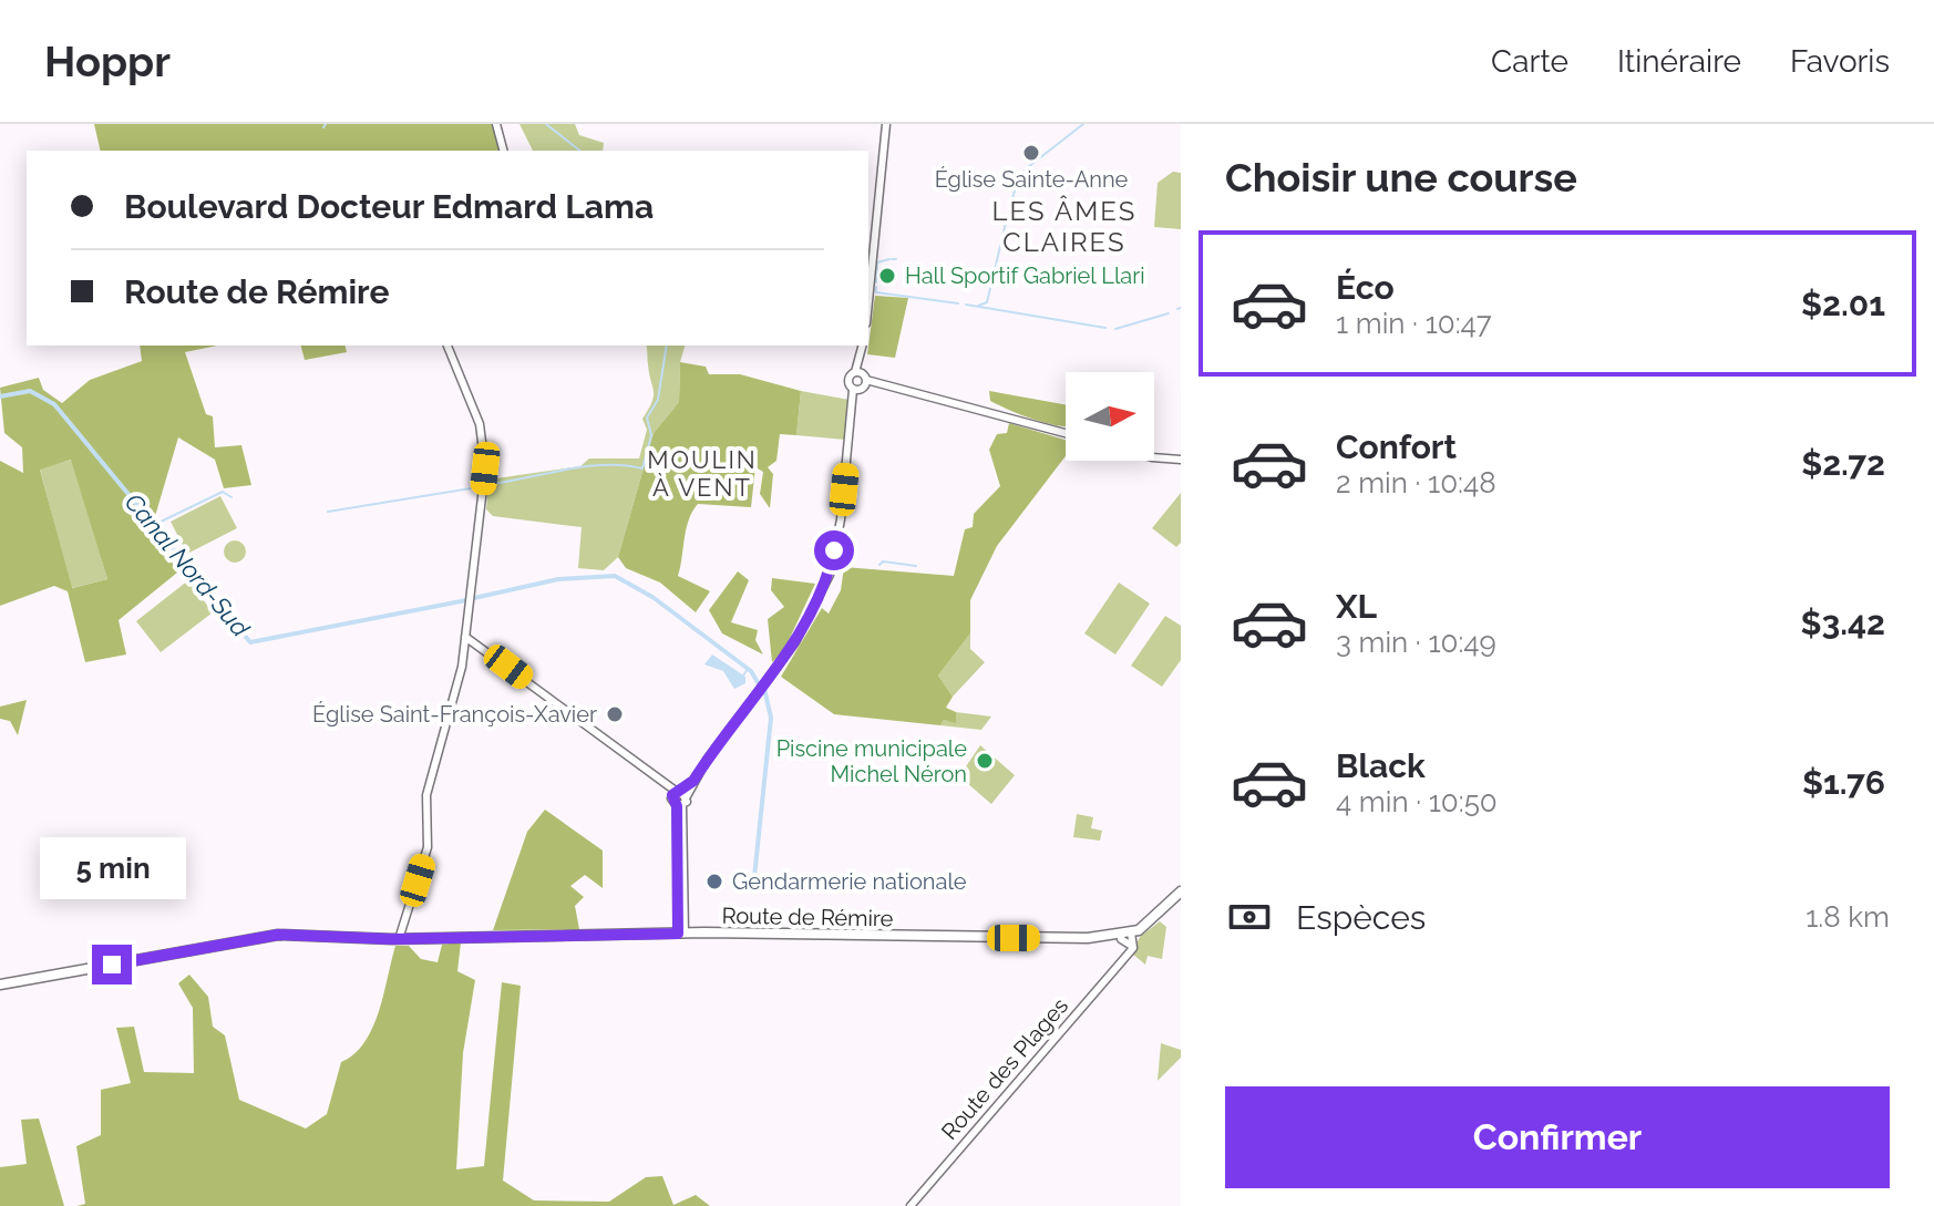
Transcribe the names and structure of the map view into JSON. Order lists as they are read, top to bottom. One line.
{"streets":{"main road":["Route de Rémire"],"street":["Route des Plages"]},"crossings":[["Route de Rémire","Route des Plages"]],"districts":["LES ÂMES CLAIRES","MOULIN À VENT"],"water":["Canal Nord-Sud"],"places":["Église Sainte-Anne","Hall Sportif Gabriel Llari","Église Saint-François-Xavier","Piscine municipale Michel Néron","Gendarmerie nationale"],"north":"right","page":{"header":"Hoppr","nav":["Carte","Itinéraire","Favoris"],"heading":"Choisir une course","banner":["Boulevard Docteur Edmard Lama","Route de Rémire"],"list":[{"name":"Éco","note":"1 min · 10:47","value":"$2.01"},{"name":"Confort","note":"2 min · 10:48","value":"$2.72"},{"name":"XL","note":"3 min · 10:49","value":"$3.42"},{"name":"Black","note":"4 min · 10:50","value":"$1.76"}],"bubble":"5 min","pay":["Espèces","1.8 km"],"buttons":"Confirmer"}}
